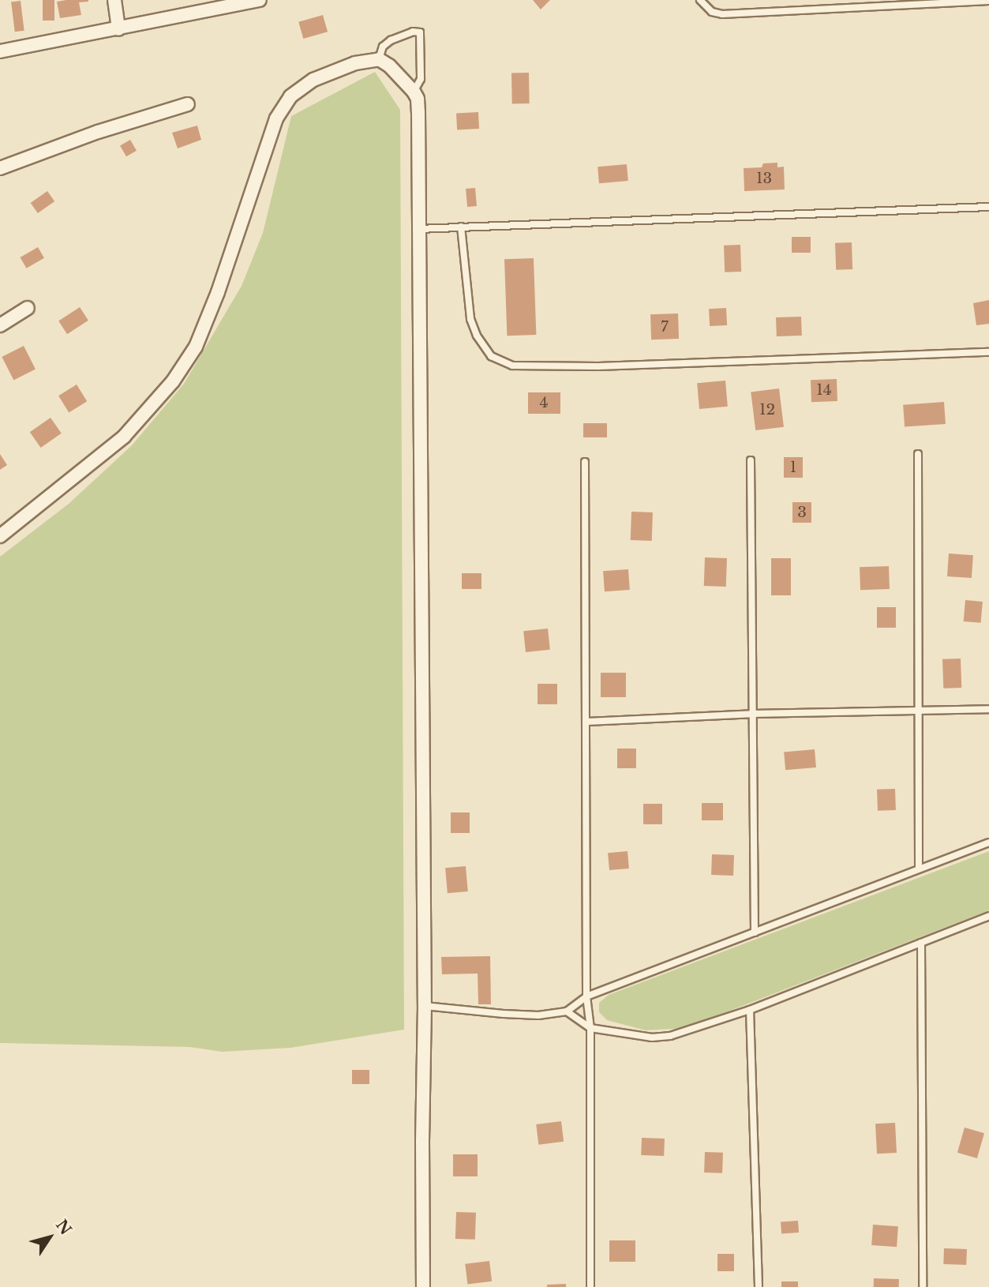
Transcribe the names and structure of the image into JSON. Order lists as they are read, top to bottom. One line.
{"house_numbers":["13","7","14","4","12","1","3"],"north":"top right"}
